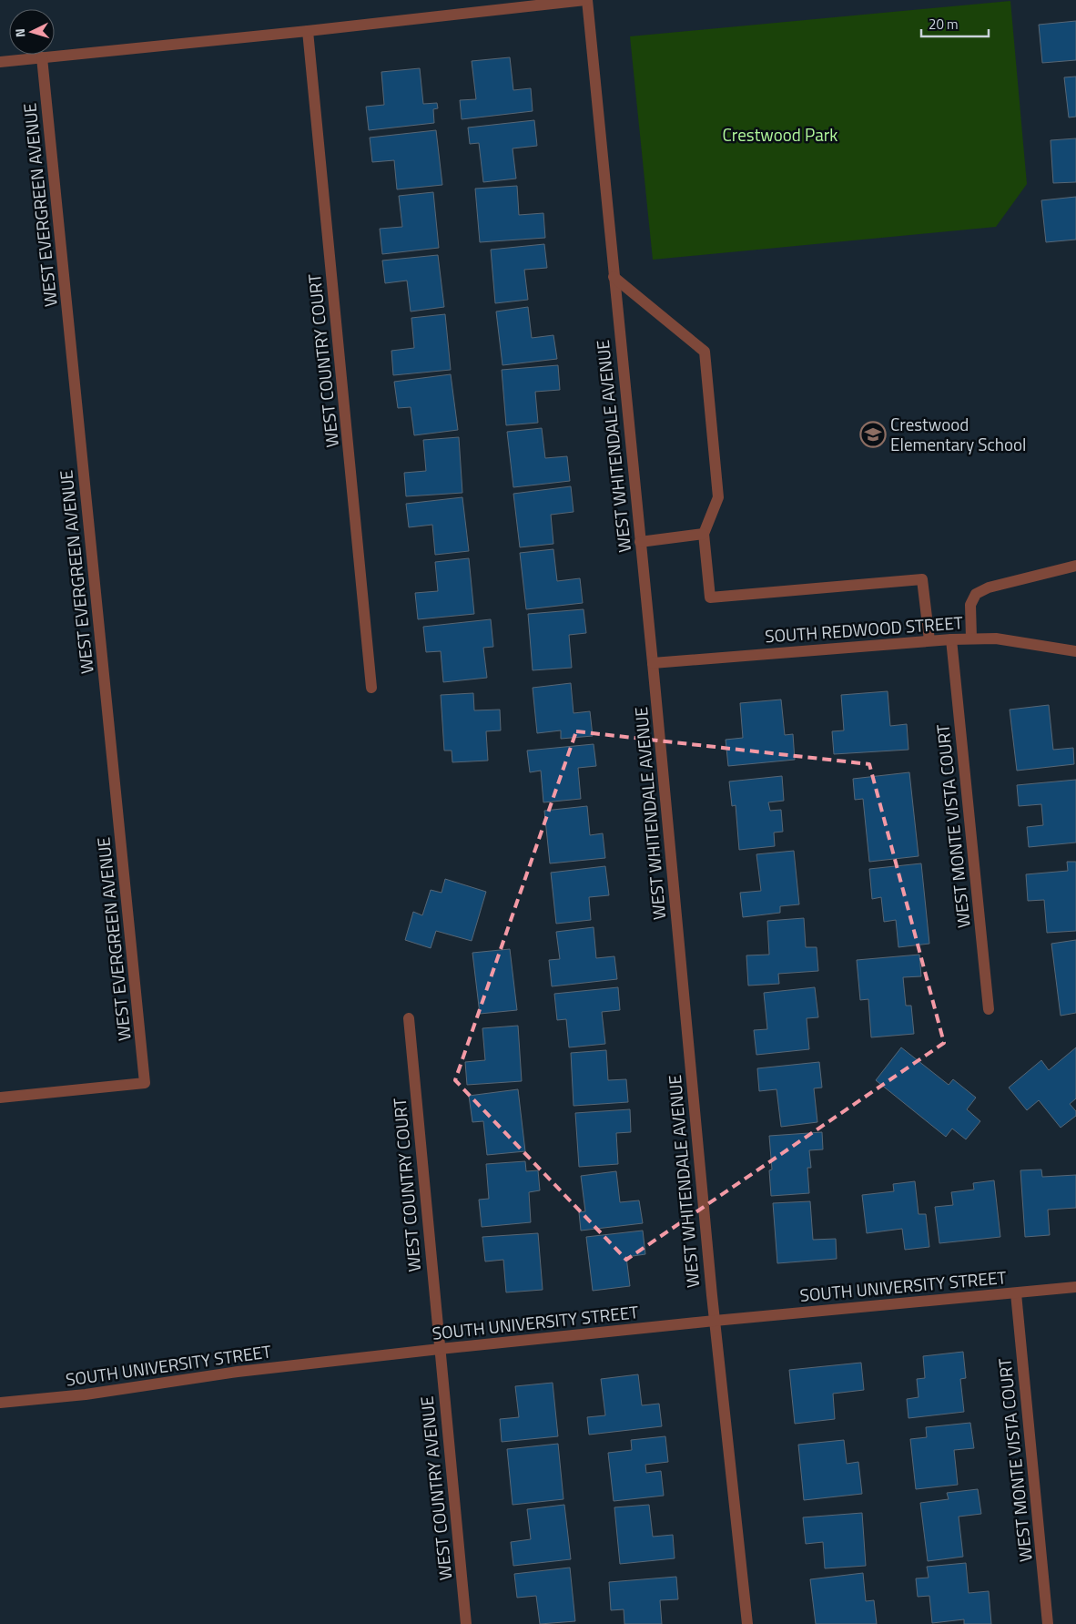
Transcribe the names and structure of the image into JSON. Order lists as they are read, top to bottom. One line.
{"streets":{"street":["WEST EVERGREEN AVENUE","WEST COUNTRY COURT","WEST WHITENDALE AVENUE","SOUTH REDWOOD STREET","WEST MONTE VISTA COURT","SOUTH UNIVERSITY STREET","WEST COUNTRY AVENUE"]},"crossings":[["WEST COUNTRY COURT","SOUTH UNIVERSITY STREET"],["WEST COUNTRY COURT","WEST COUNTRY AVENUE"],["WEST WHITENDALE AVENUE","SOUTH REDWOOD STREET"],["WEST WHITENDALE AVENUE","SOUTH UNIVERSITY STREET"],["SOUTH REDWOOD STREET","WEST MONTE VISTA COURT"],["WEST MONTE VISTA COURT","SOUTH UNIVERSITY STREET"],["SOUTH UNIVERSITY STREET","WEST COUNTRY AVENUE"]],"parks":["Crestwood Park"],"places":{"school or university":["Crestwood Elementary School"]},"scale_bar":"20 m","north":"left"}
